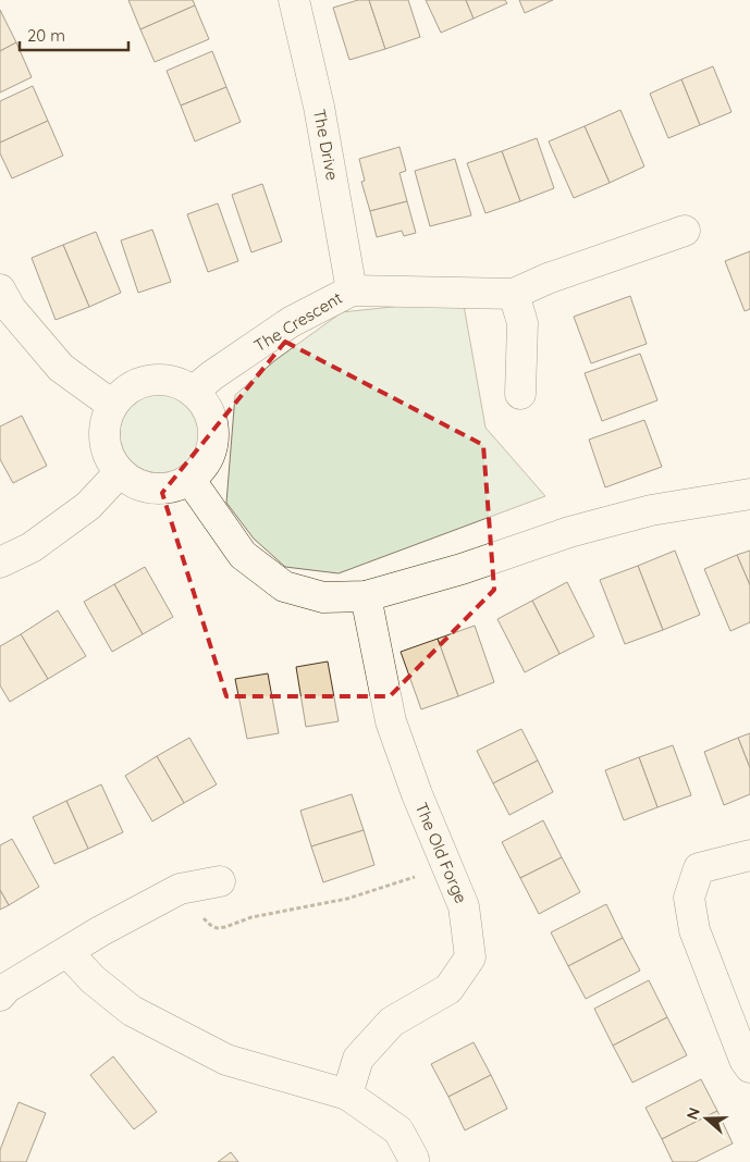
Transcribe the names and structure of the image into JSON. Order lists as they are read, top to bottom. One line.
{"streets":{"street":["The Drive","The Crescent","The Old Forge"]},"crossings":[["The Drive","The Crescent"]],"scale_bar":"20 m","north":"left"}
